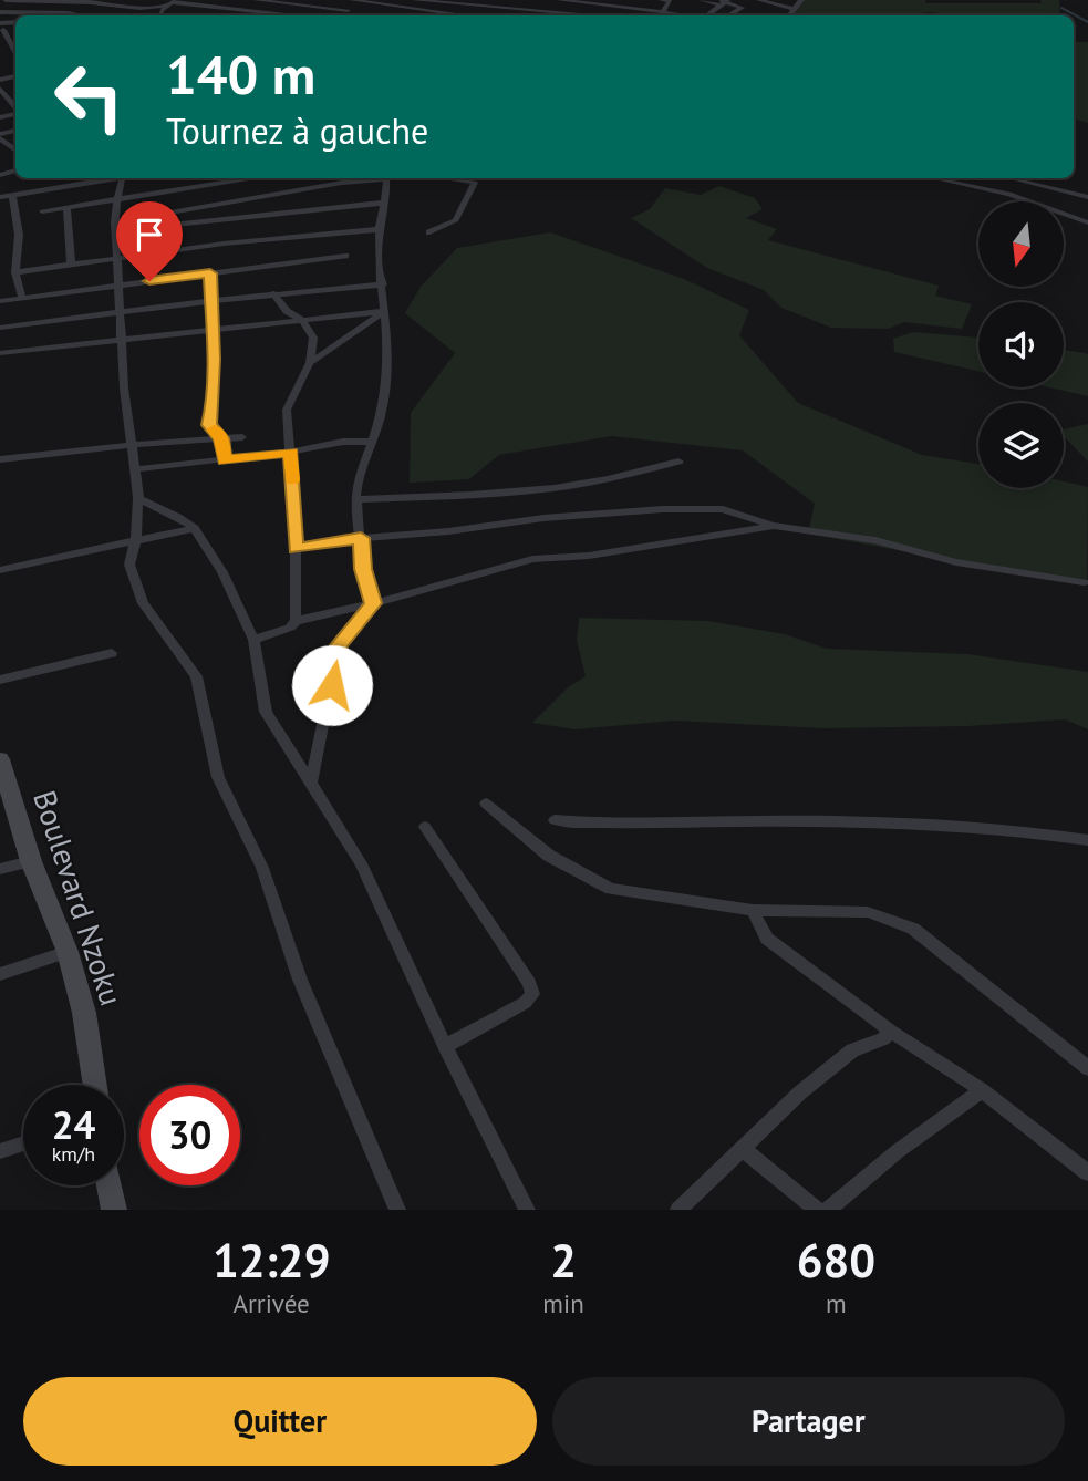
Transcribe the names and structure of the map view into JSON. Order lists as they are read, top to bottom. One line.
{"streets":{"street":["Boulevard Nzoku"]},"north":"bottom","page":{"turn":["140 m","Tournez à gauche"],"speed":"24 km/h","limit":"30","eta":["12:29","Arrivée","2","min","680","m"],"buttons":["Quitter","Partager"]}}
